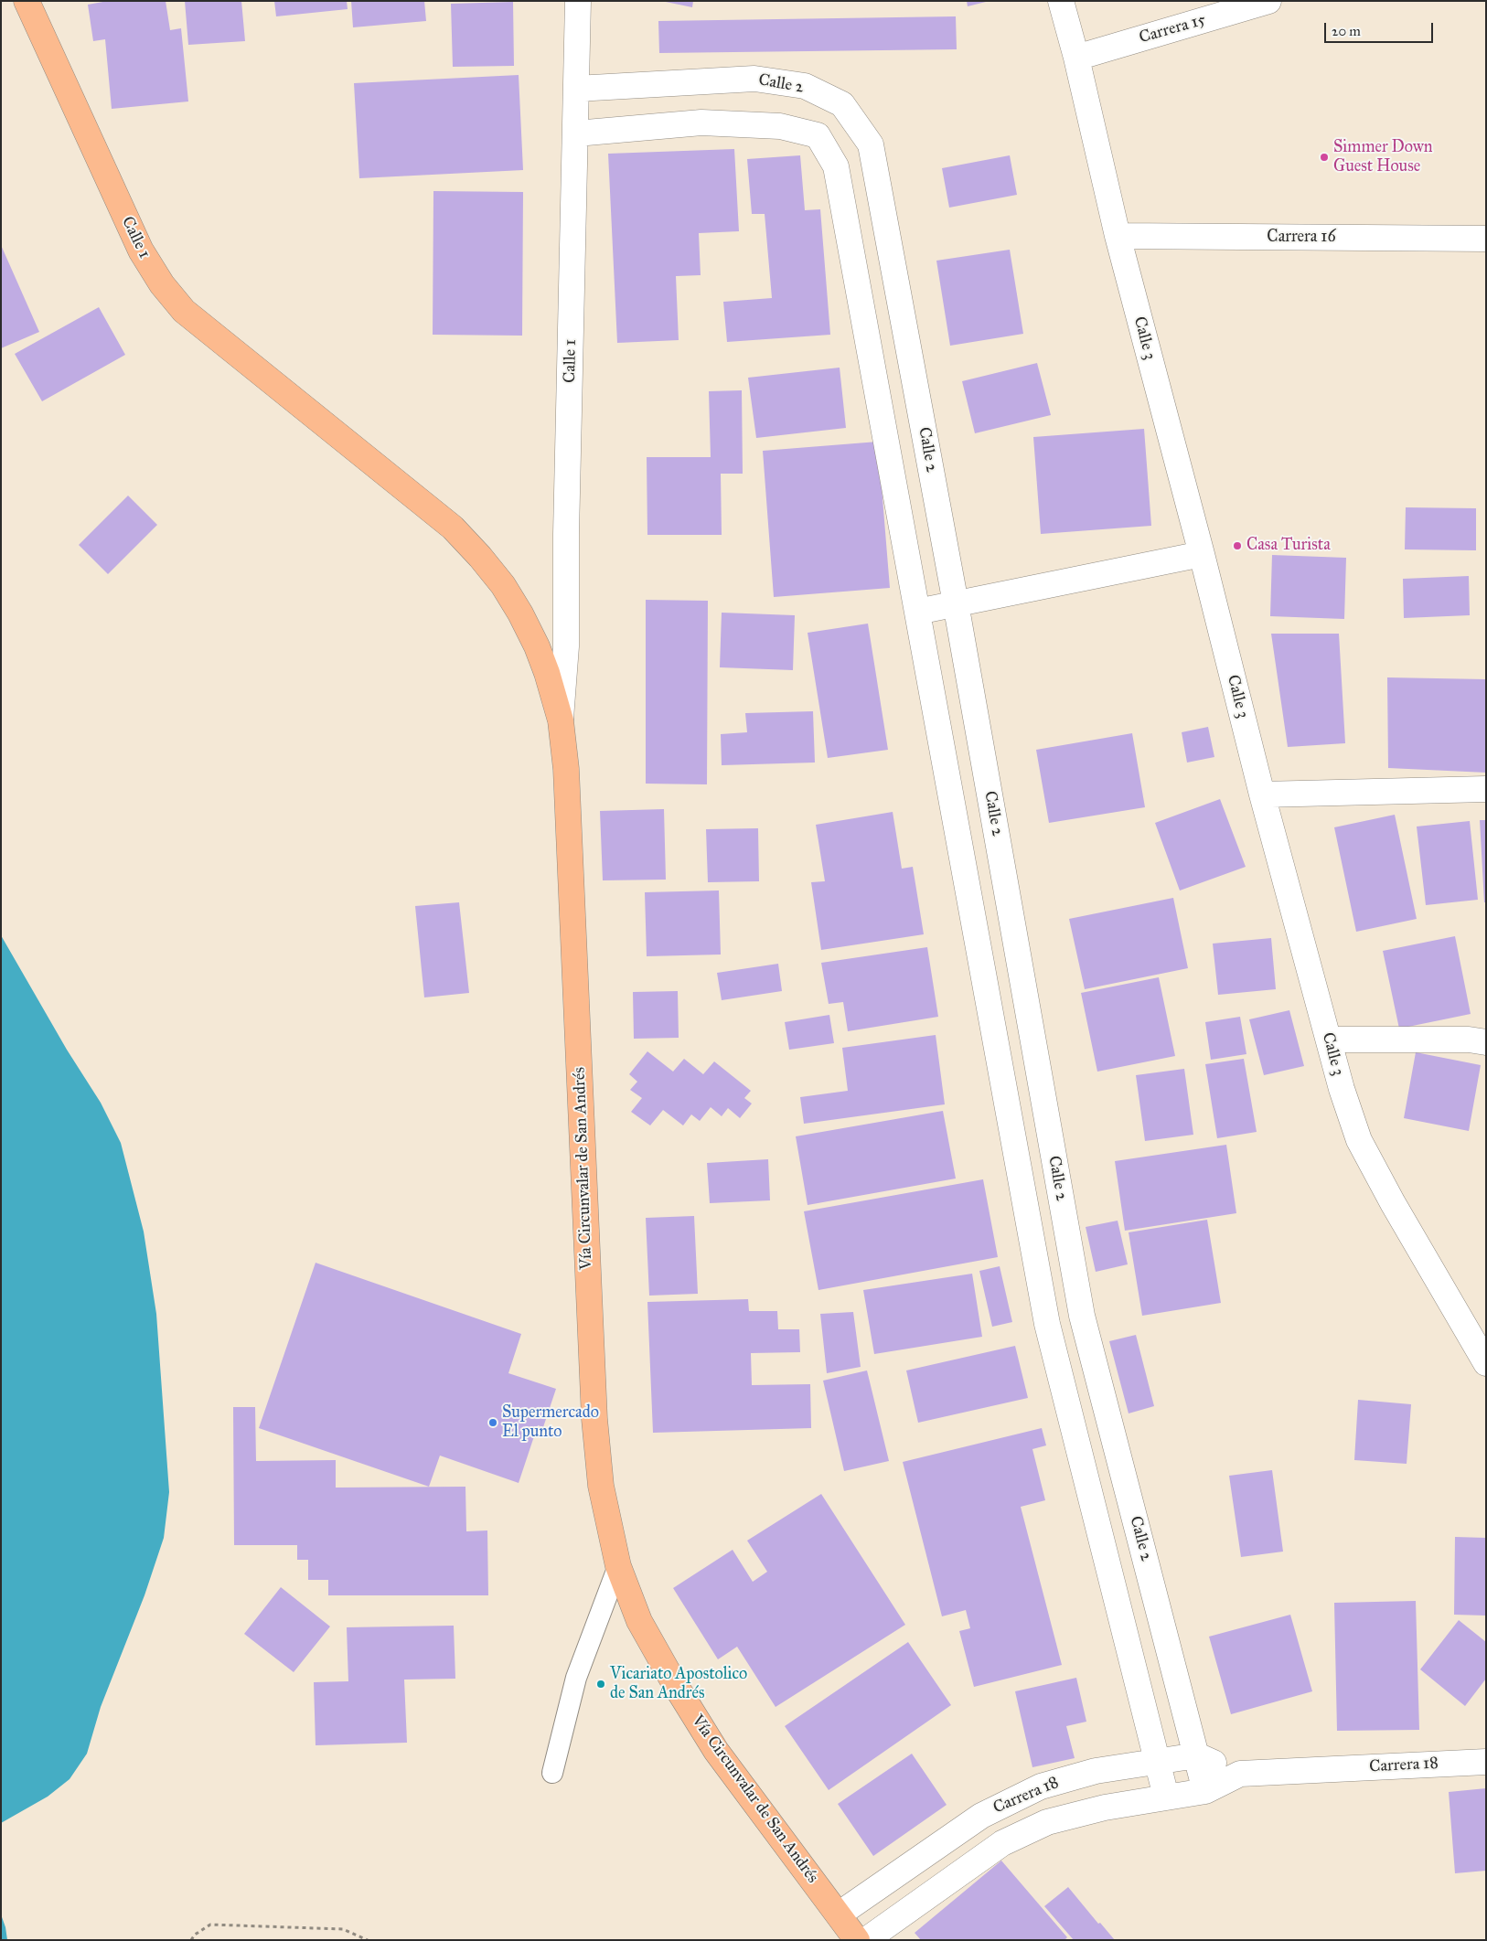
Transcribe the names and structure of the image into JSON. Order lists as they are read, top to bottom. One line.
{"streets":{"highway":["Calle 1","Vía Circunvalar de San Andrés"],"street":["Carrera 15","Calle 2","Carrera 16","Calle 3","Carrera 18"]},"crossings":[["Carrera 15","Calle 3"],["Calle 2","Calle 1"],["Calle 2","Carrera 18"],["Calle 1","Vía Circunvalar de San Andrés"],["Carrera 16","Calle 3"],["Vía Circunvalar de San Andrés","Carrera 18"]],"places":["Simmer Down Guest House","Casa Turista","Supermercado El punto","Vicariato Apostolico de San Andrés"],"scale_bar":"20 m"}
